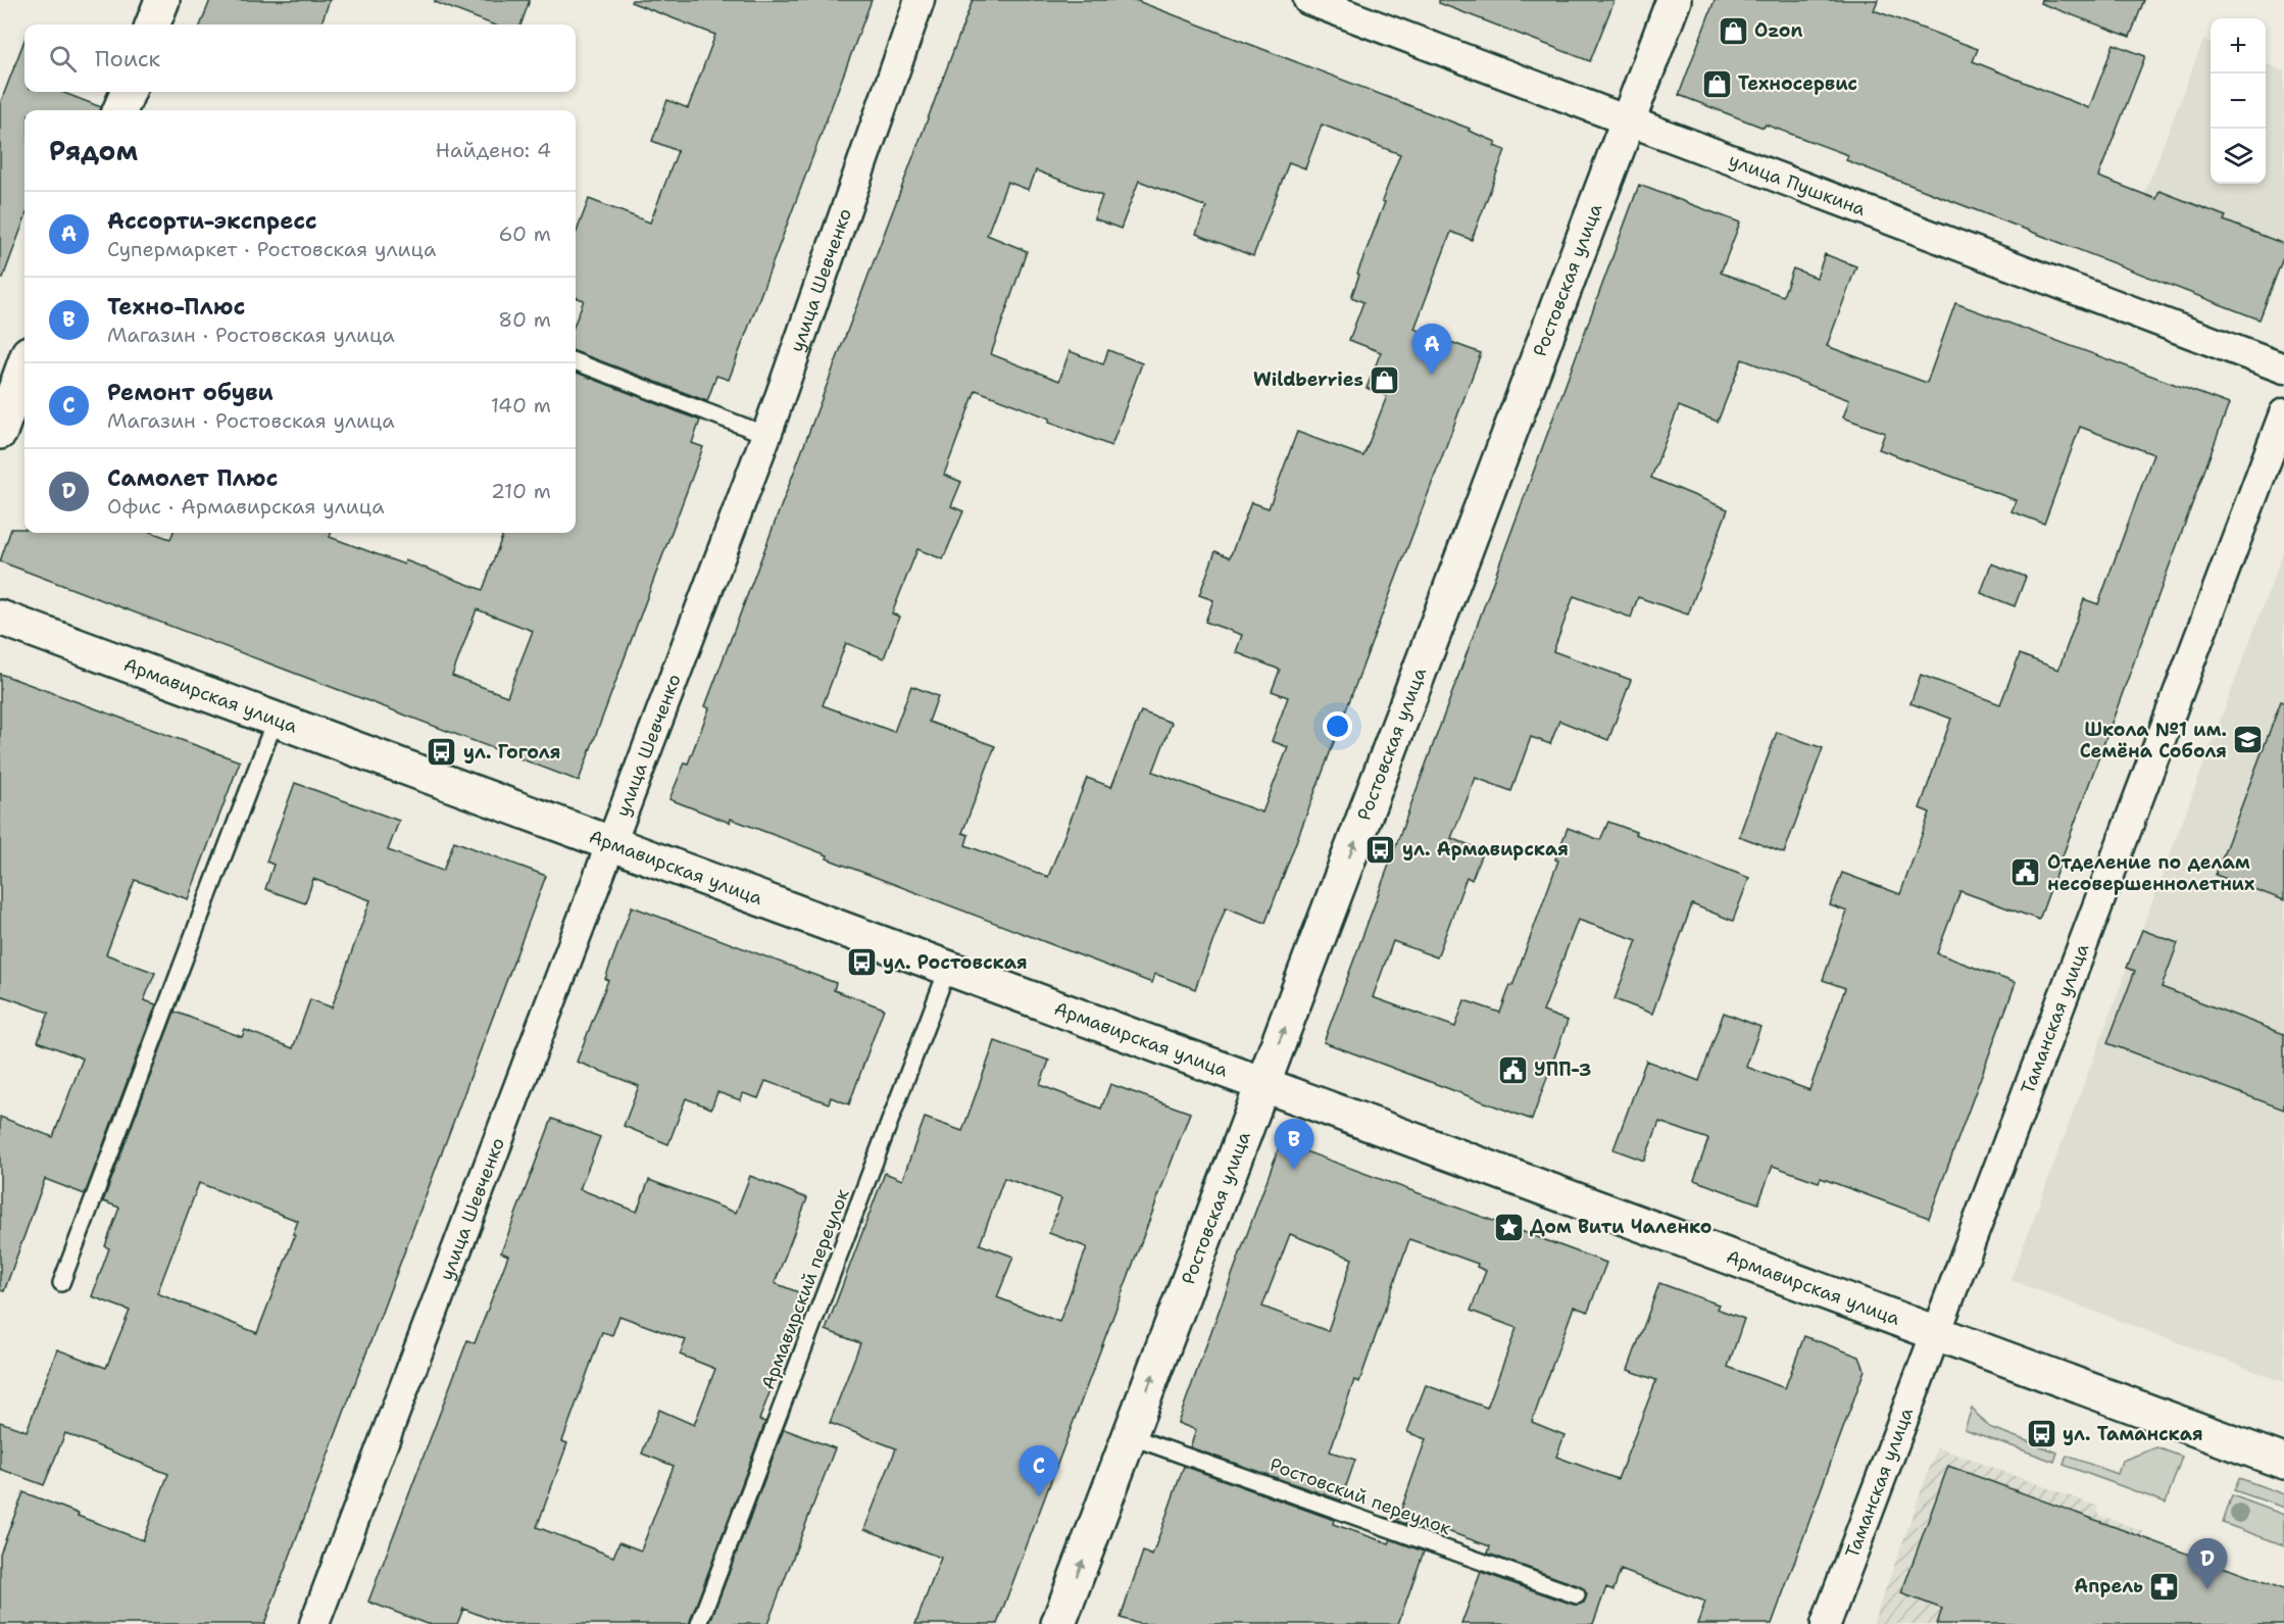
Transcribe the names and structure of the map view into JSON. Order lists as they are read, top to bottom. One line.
{"streets":{"street":["улица Пушкина","Ростовская улица","улица Шевченко","Армавирская улица","Таманская улица"],"lane":["Армавирский переулок","Ростовский переулок"]},"crossings":[["улица Пушкина","Ростовская улица"],["Ростовская улица","Армавирская улица"],["Ростовская улица","Ростовский переулок"],["улица Шевченко","Армавирская улица"],["Армавирская улица","Таманская улица"],["Армавирская улица","Армавирский переулок"]],"one_way":["Ростовская улица"],"places":{"shop":["Ozon","Техносервис","Wildberries"],"school or university":["Школа №1 им. Семёна Соболя"],"bus stop":["ул. Гоголя","ул. Армавирская","ул. Ростовская","ул. Таманская"],"public building":["Отделение по делам несовершеннолетних","УПП-3"],"place":["Дом Вити Чаленко"],"pharmacy":["Апрель"]},"page":{"map_buttons":["+","−"],"search":"Поиск","heading":["Рядом","Найдено: 4"],"list":[{"mark":"A","name":"Ассорти-экспресс","note":"Супермаркет · Ростовская улица","value":"60 m"},{"mark":"B","name":"Техно-Плюс","note":"Магазин · Ростовская улица","value":"80 m"},{"mark":"C","name":"Ремонт обуви","note":"Магазин · Ростовская улица","value":"140 m"},{"mark":"D","name":"Самолет Плюс","note":"Офис · Армавирская улица","value":"210 m"}],"pins":["A","B","C","D"]}}
